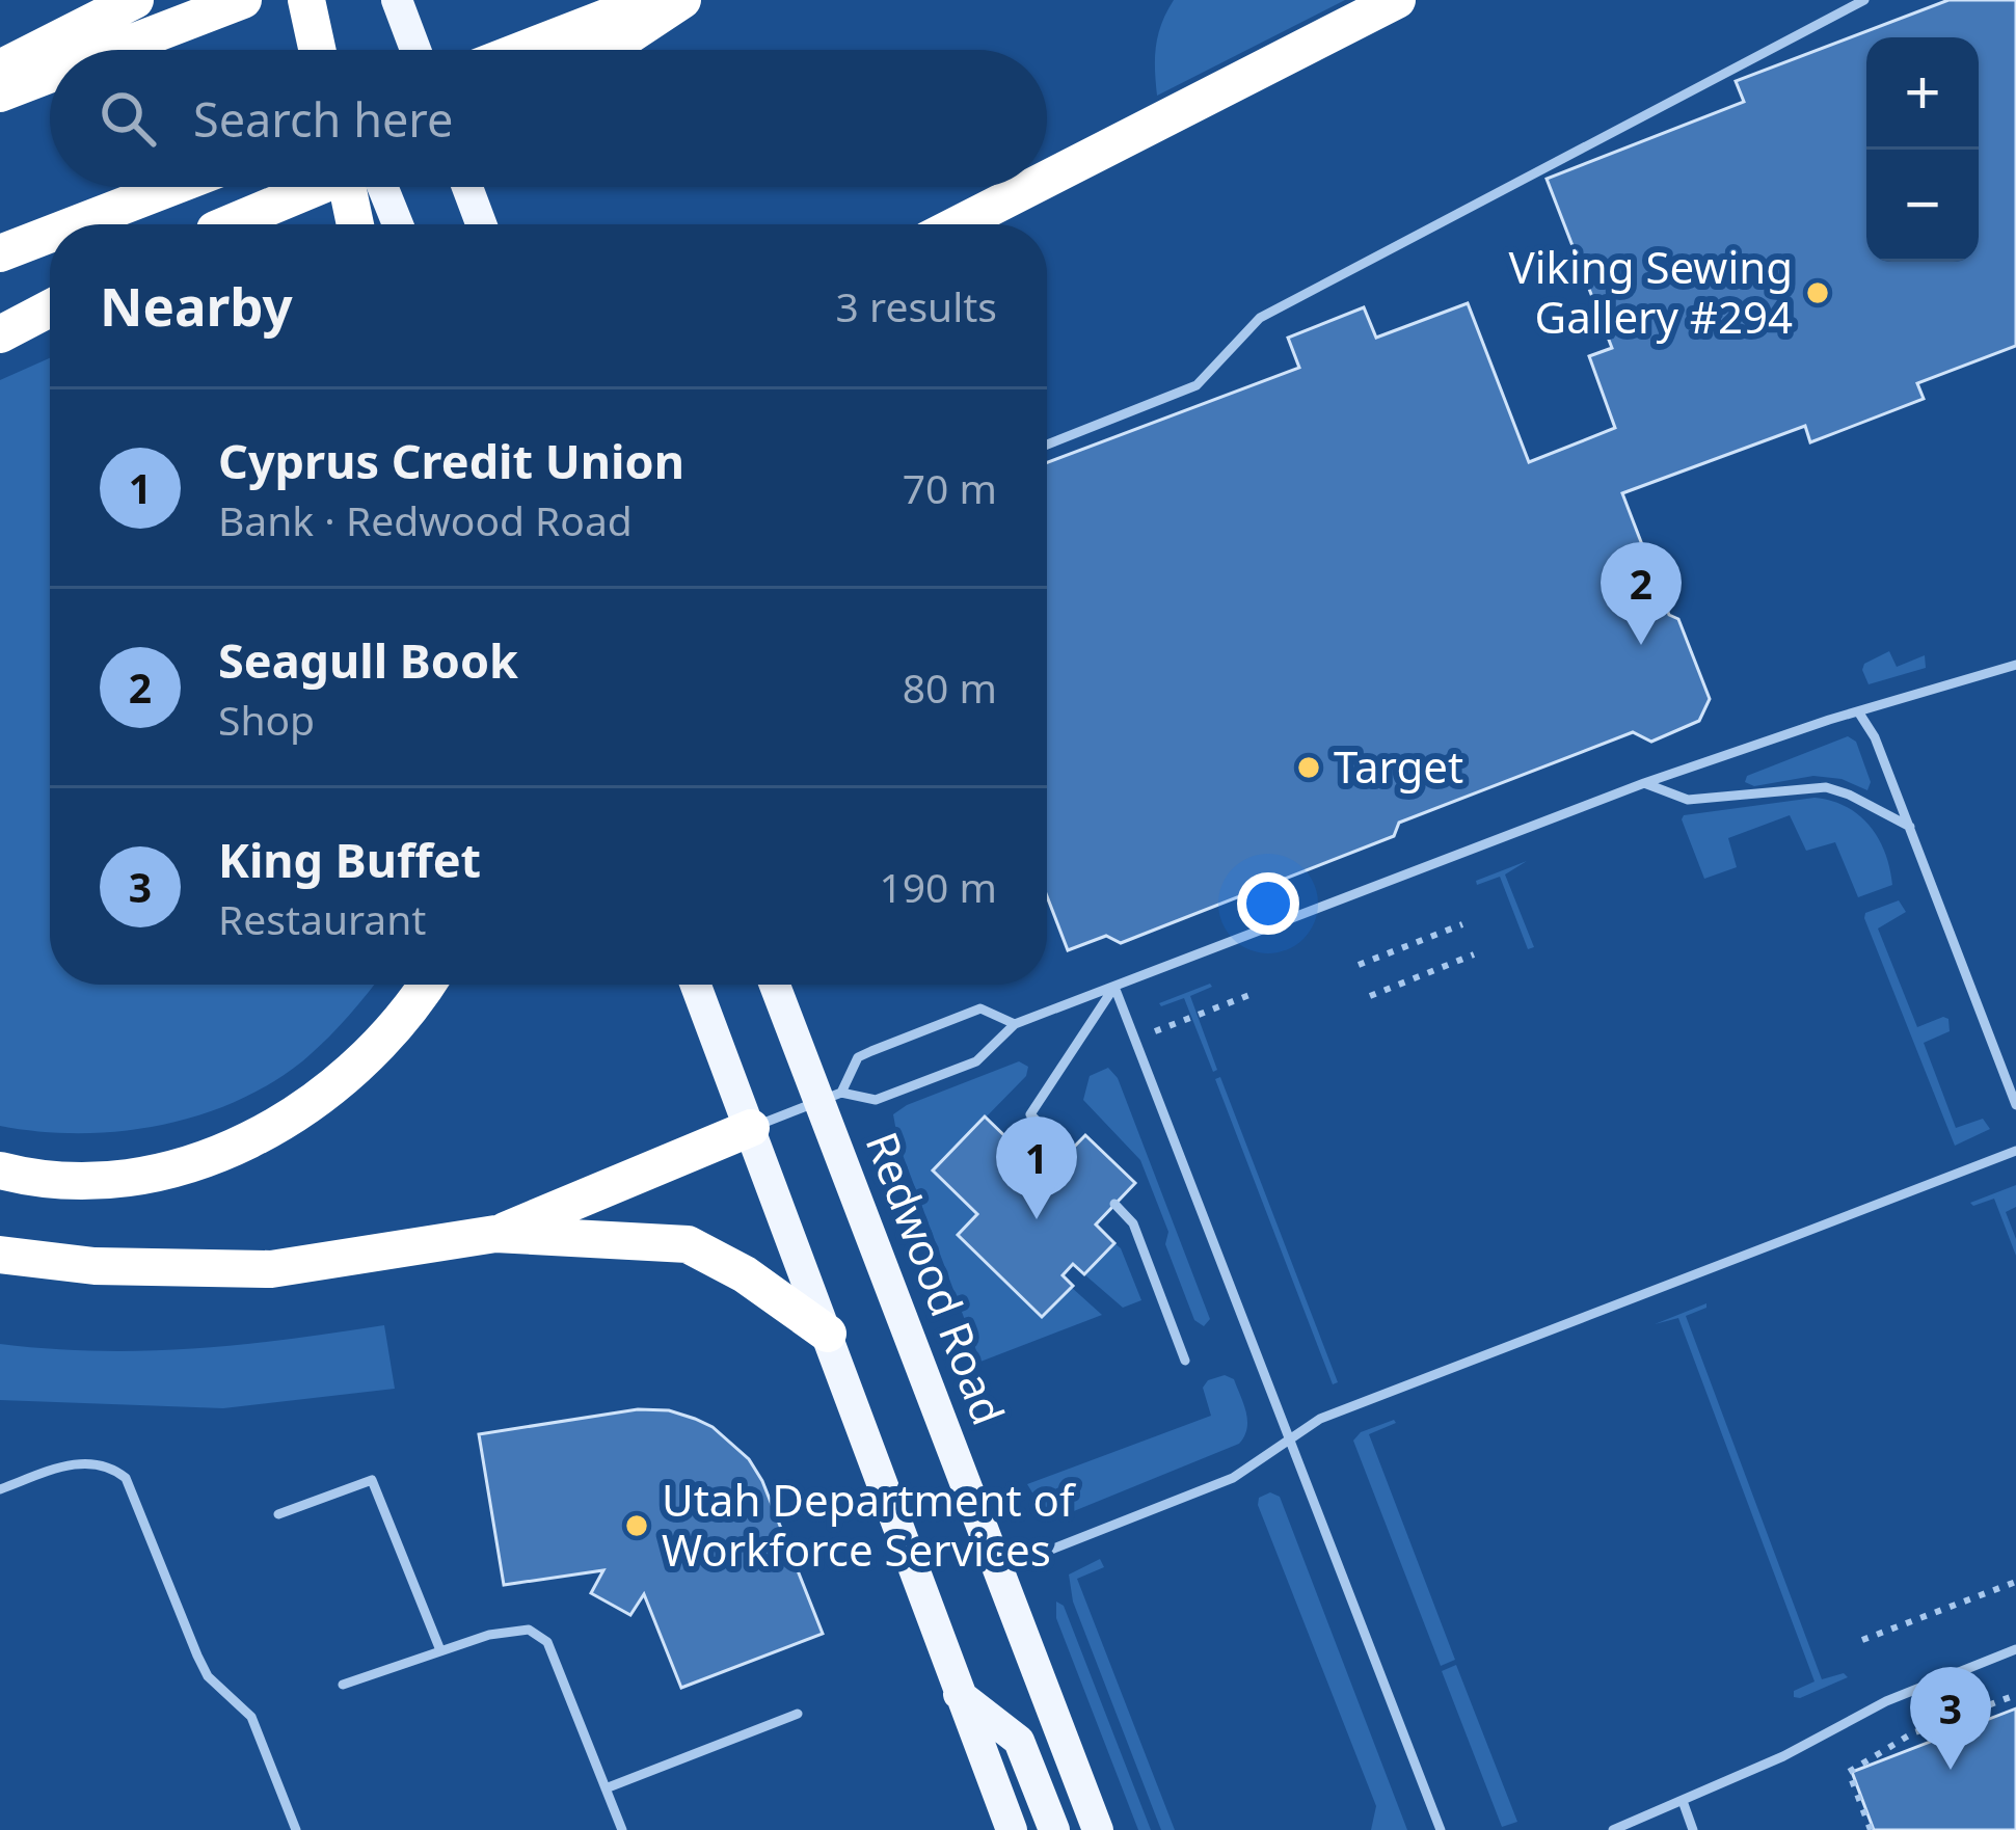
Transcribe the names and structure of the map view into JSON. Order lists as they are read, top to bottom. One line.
{"streets":{"main road":["Redwood Road"]},"places":["Viking Sewing Gallery #294","Target","Utah Department of Workforce Services"],"page":{"map_buttons":["+","−"],"search":"Search here","heading":["Nearby","3 results"],"list":[{"mark":"1","name":"Cyprus Credit Union","note":"Bank · Redwood Road","value":"70 m"},{"mark":"2","name":"Seagull Book","note":"Shop","value":"80 m"},{"mark":"3","name":"King Buffet","note":"Restaurant","value":"190 m"}],"pins":["2","1","3"]}}
